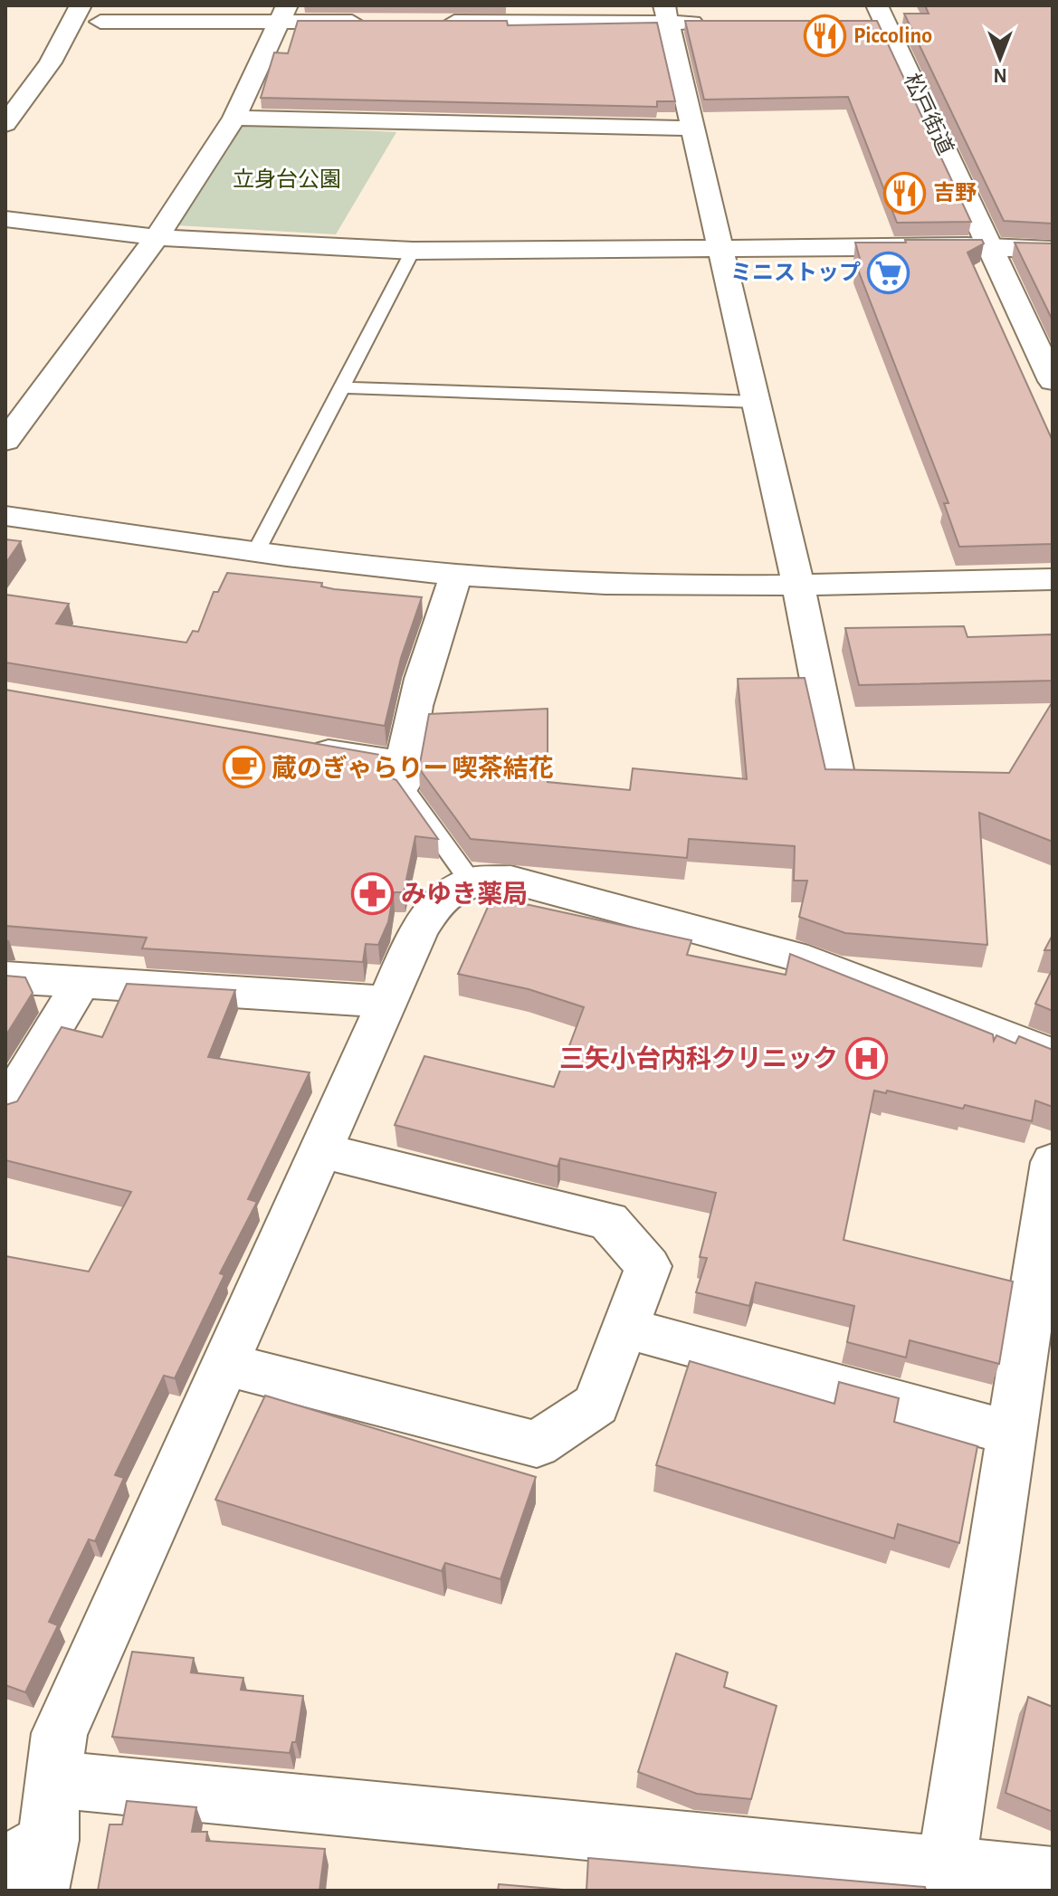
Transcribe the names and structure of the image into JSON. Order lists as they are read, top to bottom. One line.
{"streets":{"street":["松戸街道"]},"parks":["立身台公園"],"places":{"restaurant":["Piccolino","吉野"],"supermarket":["ミニストップ"],"cafe":["蔵のぎゃらりー 喫茶結花"],"pharmacy":["みゆき薬局"],"hospital":["三矢小台内科クリニック"]},"north":"bottom"}
